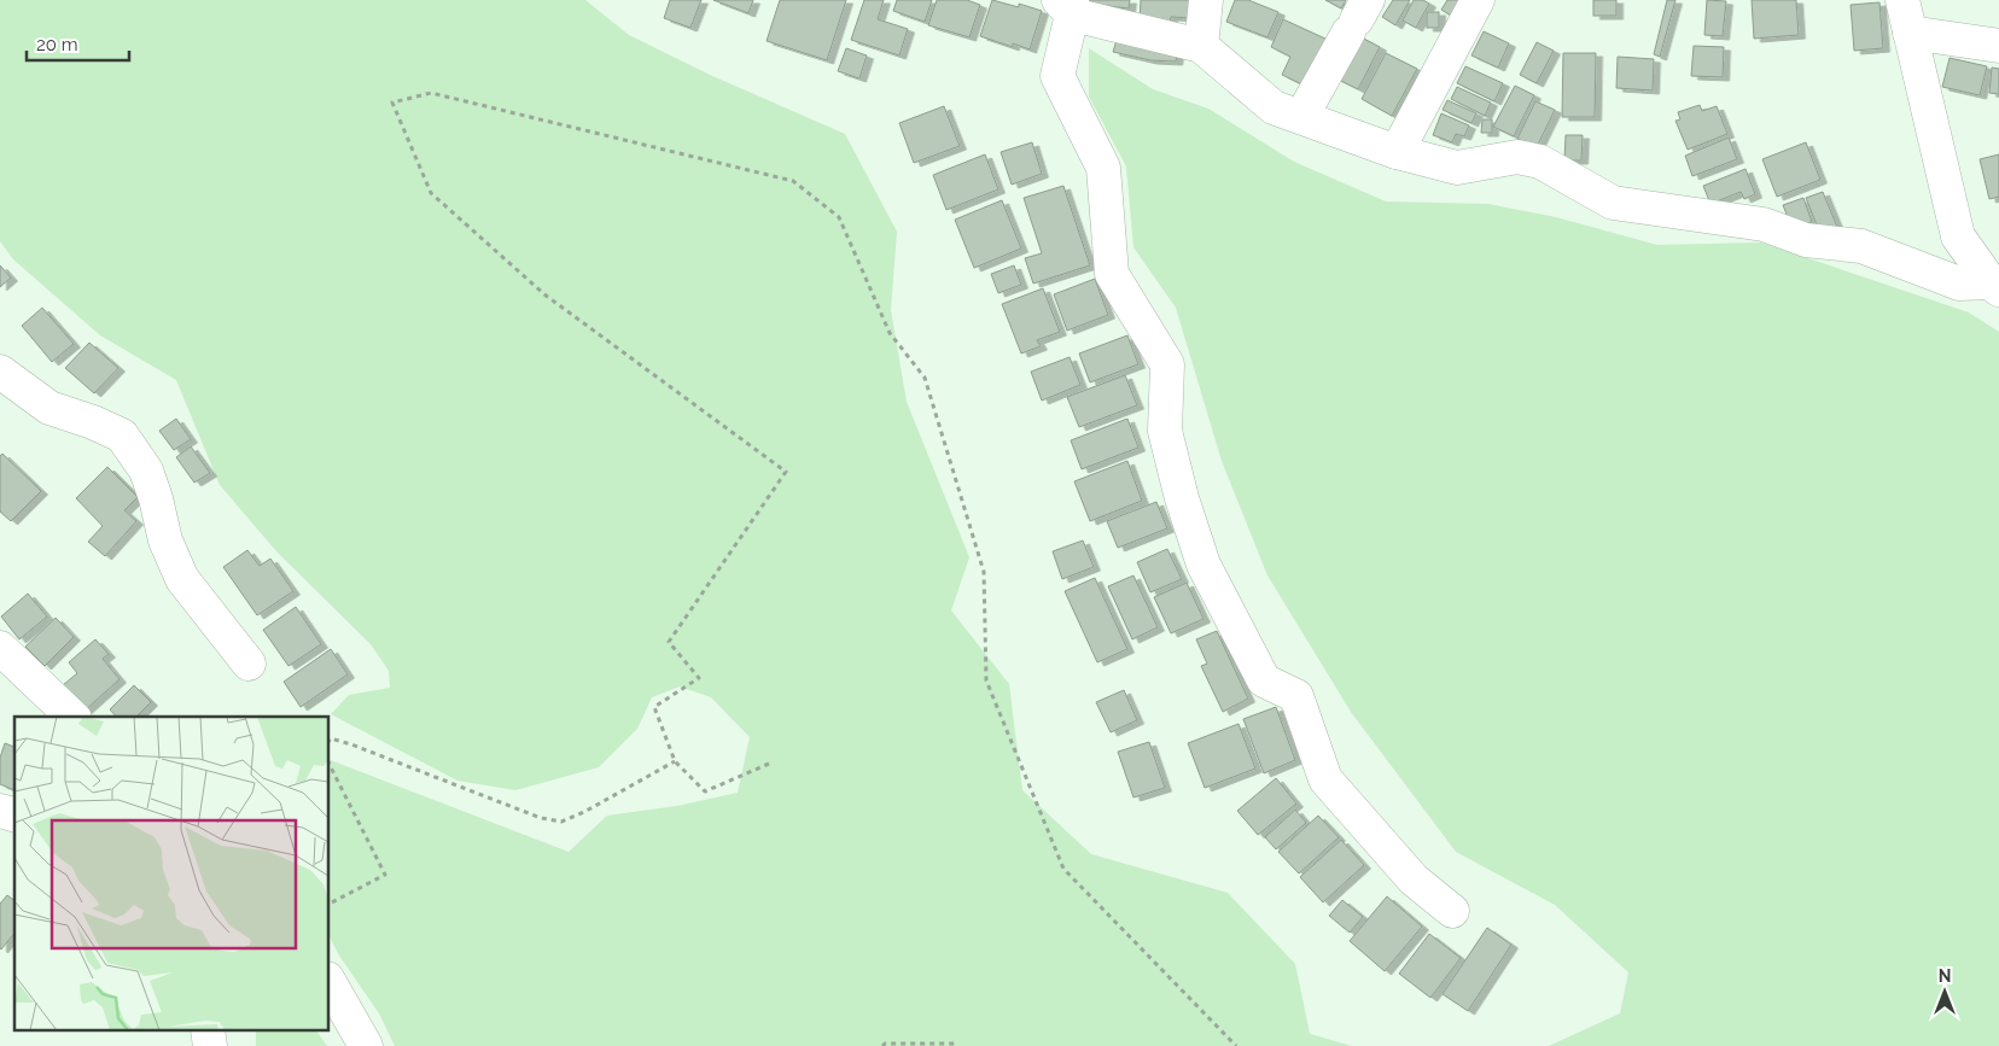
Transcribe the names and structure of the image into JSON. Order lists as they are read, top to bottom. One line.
{"scale_bar":"20 m","north":"top"}
